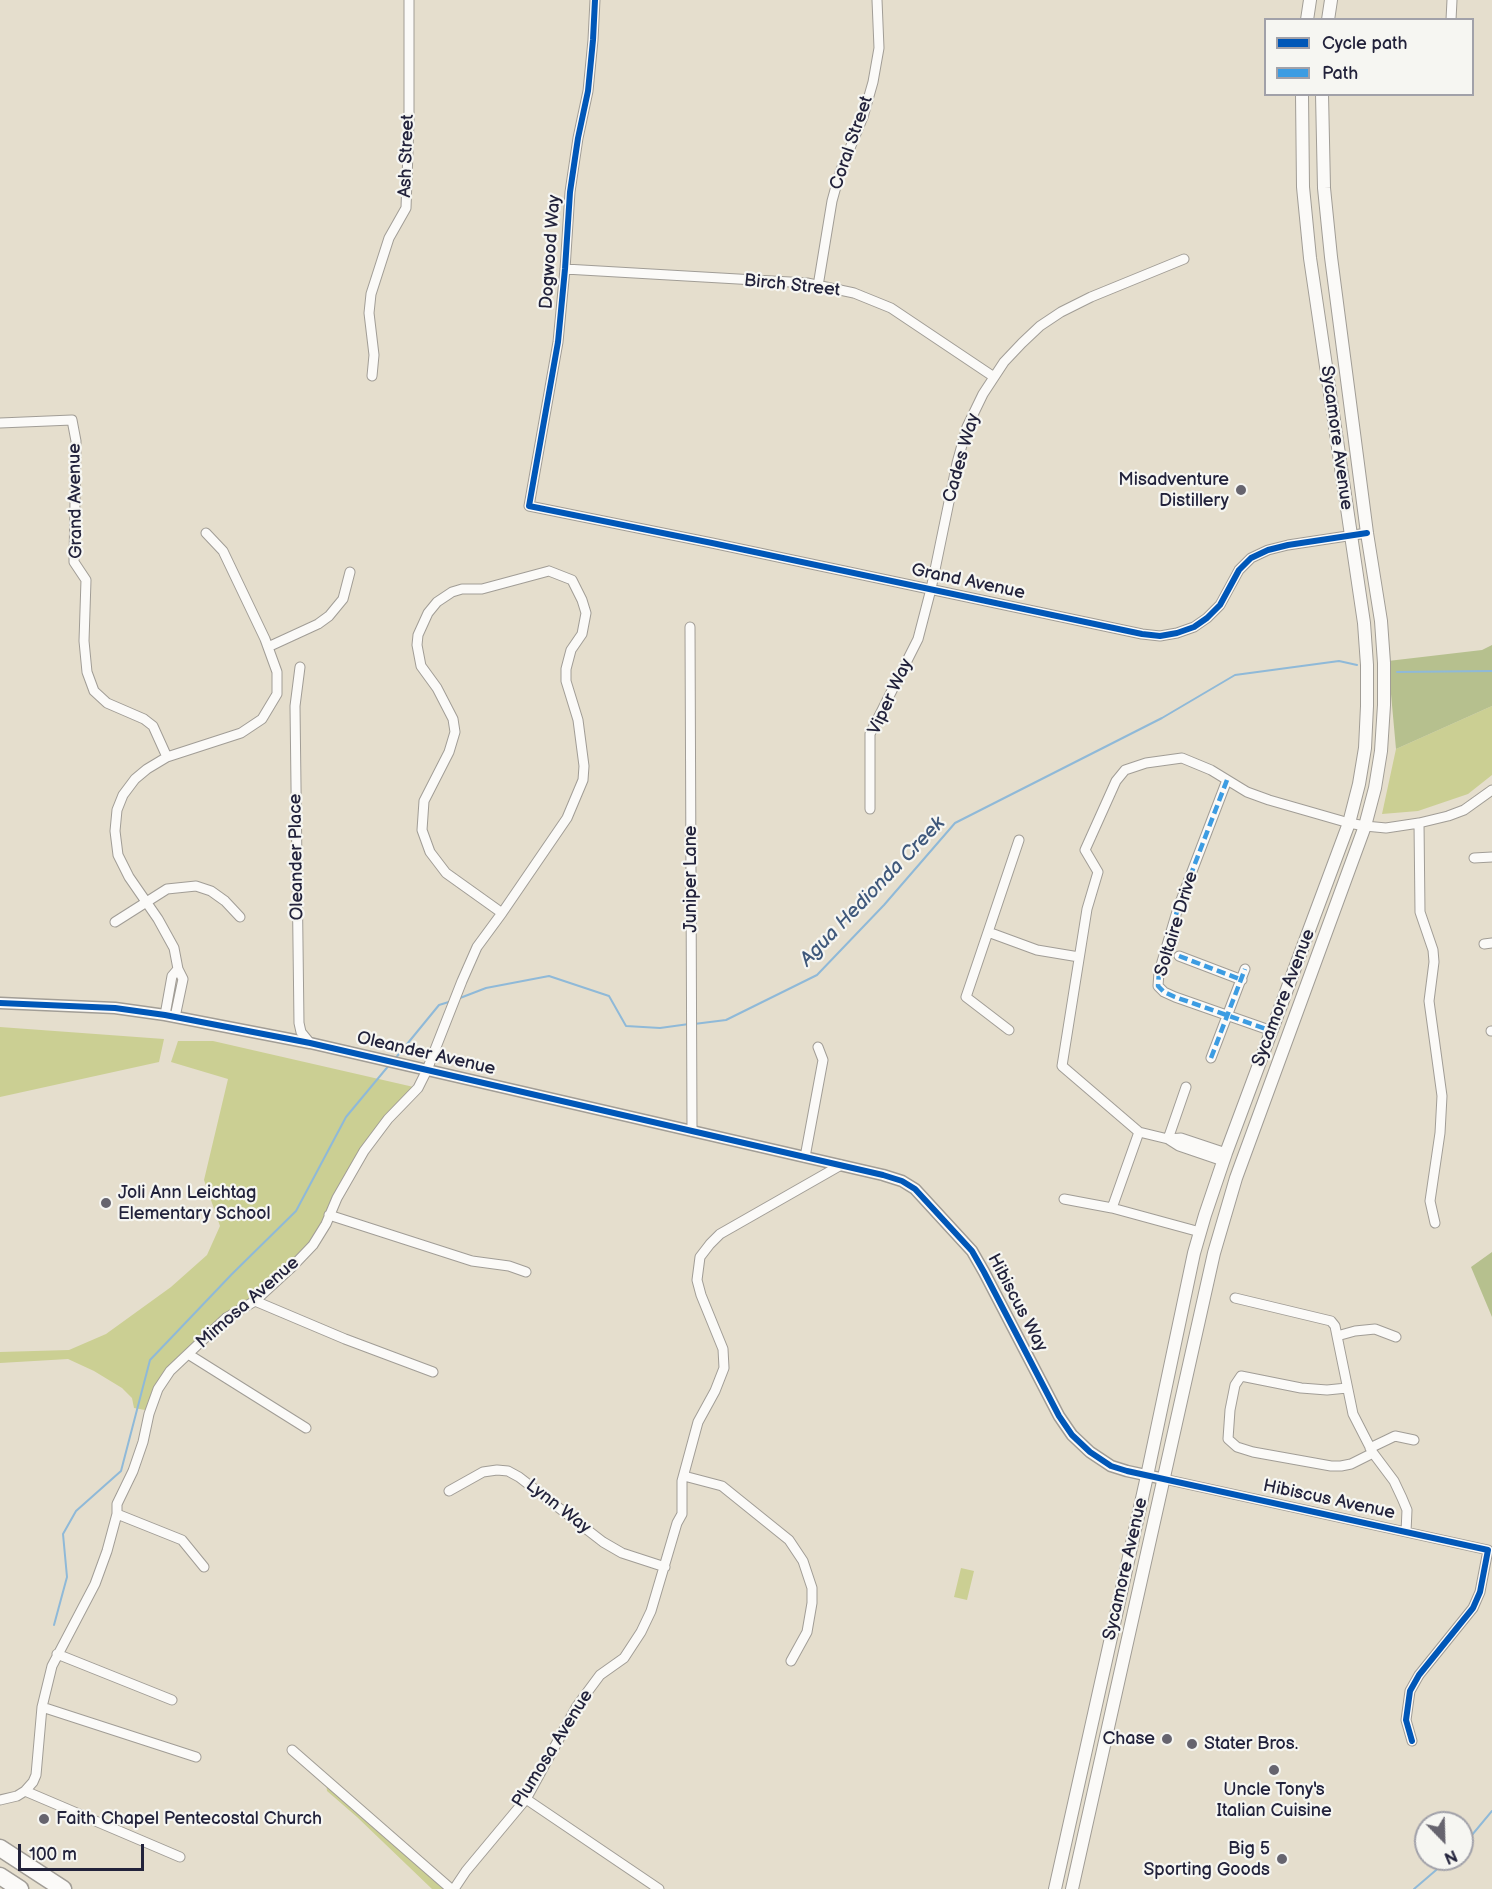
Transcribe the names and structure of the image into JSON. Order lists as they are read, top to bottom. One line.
{"streets":{"main road":["Sycamore Avenue"],"street":["Coral Street","Ash Street","Dogwood Way","Birch Street","Cades Way","Grand Avenue","Viper Way","Oleander Place","Juniper Lane","Soltaire Drive","Oleander Avenue","Mimosa Avenue","Hibiscus Way","Hibiscus Avenue","Lynn Way","Plumosa Avenue"]},"crossings":[["Coral Street","Birch Street"],["Dogwood Way","Birch Street"],["Dogwood Way","Grand Avenue"],["Birch Street","Cades Way"],["Sycamore Avenue","Grand Avenue"],["Sycamore Avenue","Soltaire Drive"],["Sycamore Avenue","Hibiscus Way"],["Sycamore Avenue","Hibiscus Avenue"],["Cades Way","Grand Avenue"],["Cades Way","Viper Way"],["Grand Avenue","Viper Way"],["Oleander Place","Oleander Avenue"],["Juniper Lane","Oleander Avenue"],["Oleander Avenue","Mimosa Avenue"],["Oleander Avenue","Hibiscus Way"],["Oleander Avenue","Plumosa Avenue"],["Hibiscus Way","Hibiscus Avenue"],["Hibiscus Way","Plumosa Avenue"],["Lynn Way","Plumosa Avenue"]],"water":["Agua Hedionda Creek"],"places":["Misadventure Distillery","Joli Ann Leichtag Elementary School","Chase","Stater Bros.","Uncle Tony's Italian Cuisine","Faith Chapel Pentecostal Church","Big 5 Sporting Goods"],"legend":["Cycle path","Path"],"scale_bar":"100 m","north":"bottom right"}
